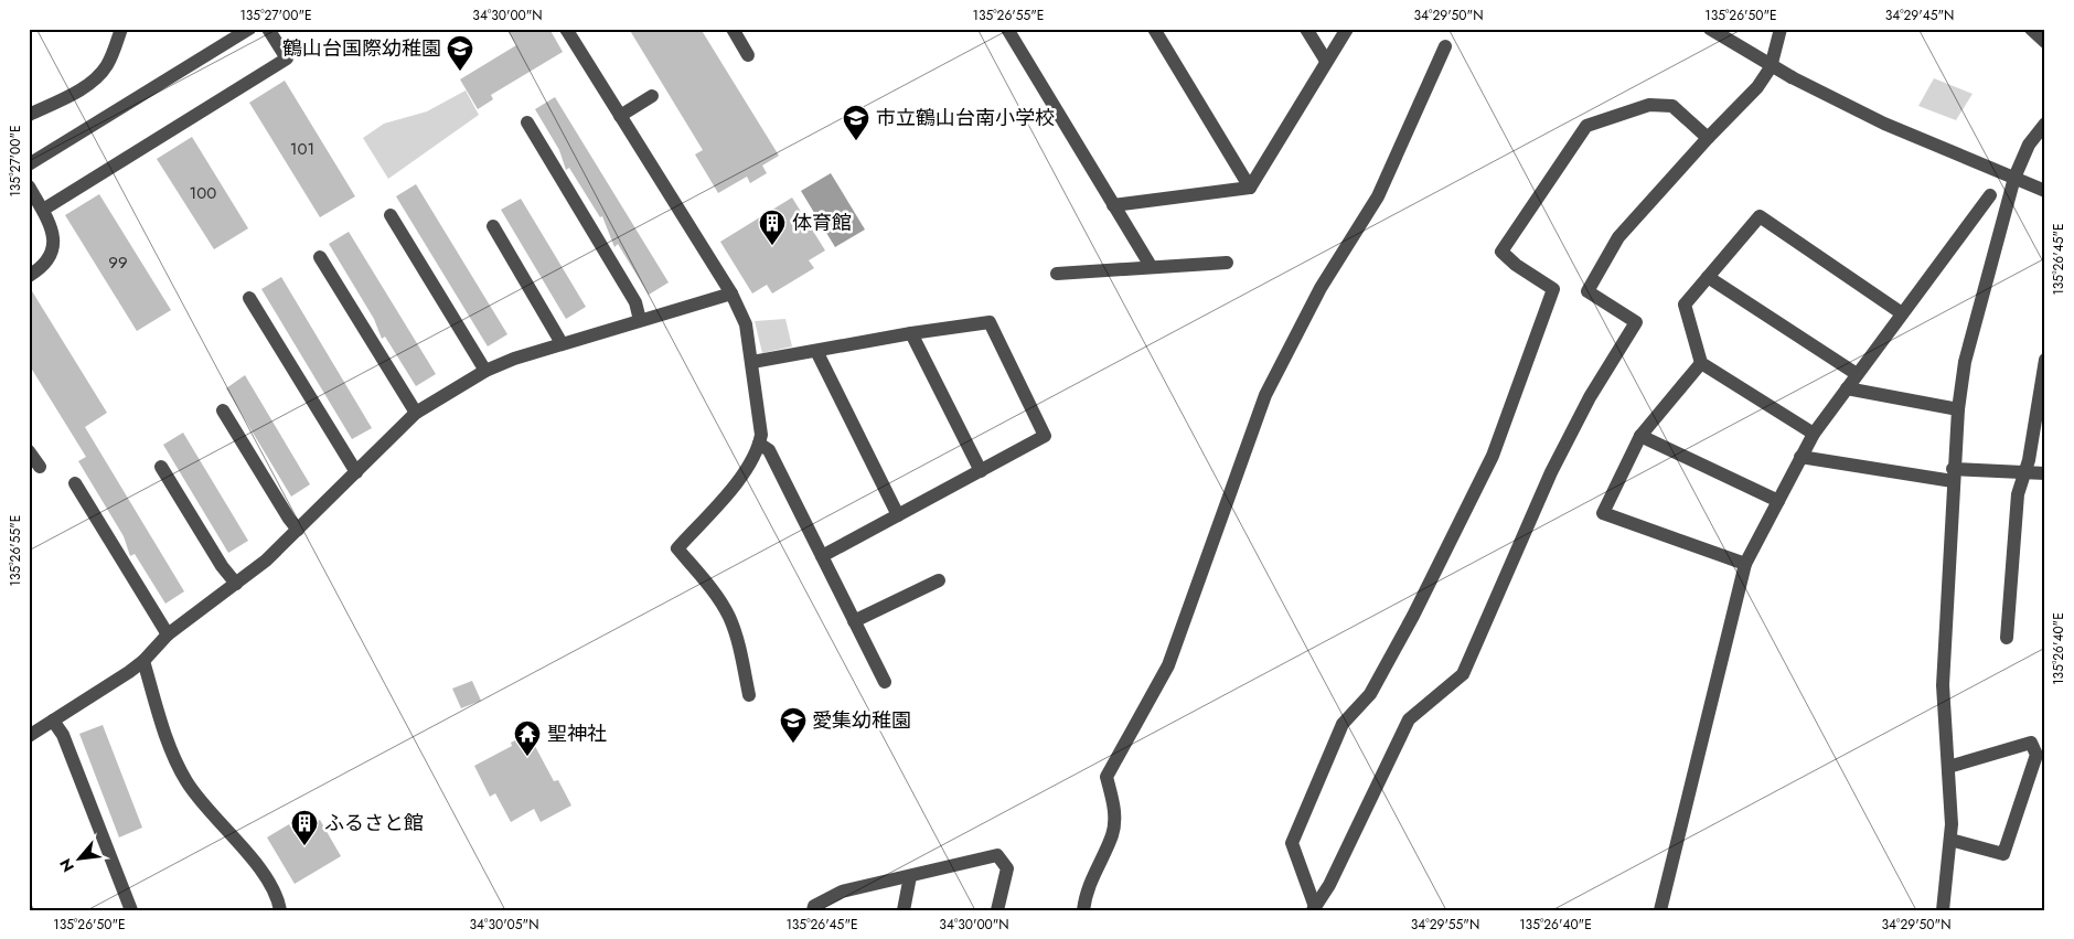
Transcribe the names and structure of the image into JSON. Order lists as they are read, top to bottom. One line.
{"places":{"school or university":["鶴山台国際幼稚園","市立鶴山台南小学校","愛集幼稚園"],"building":["体育館","ふるさと館"],"temple":["聖神社"]},"house_numbers":["101","100","99"],"north":"bottom left","coordinates":["135°27'00\"E","34°30'00\"N","135°26'55\"E","34°29'50\"N","135°26'50\"E","34°29'45\"N","135°26'45\"E","135°26'40\"E","34°30'05\"N","34°29'55\"N"]}
